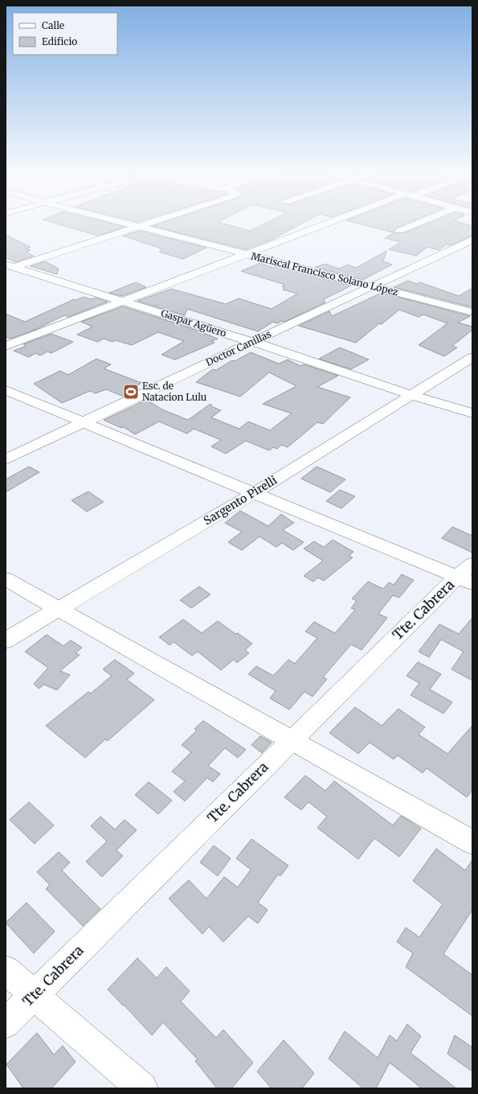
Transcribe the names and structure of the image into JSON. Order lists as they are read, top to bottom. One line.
{"streets":{"street":["Mariscal Francisco Solano López","Gaspar Agüero","Doctor Canillas","Sargento Pirelli","Tte. Cabrera"]},"crossings":[["Mariscal Francisco Solano López","Doctor Canillas"],["Gaspar Agüero","Doctor Canillas"],["Gaspar Agüero","Sargento Pirelli"]],"places":{"sports":["Esc. de Natacion Lulu"]},"legend":["Calle","Edificio"]}
